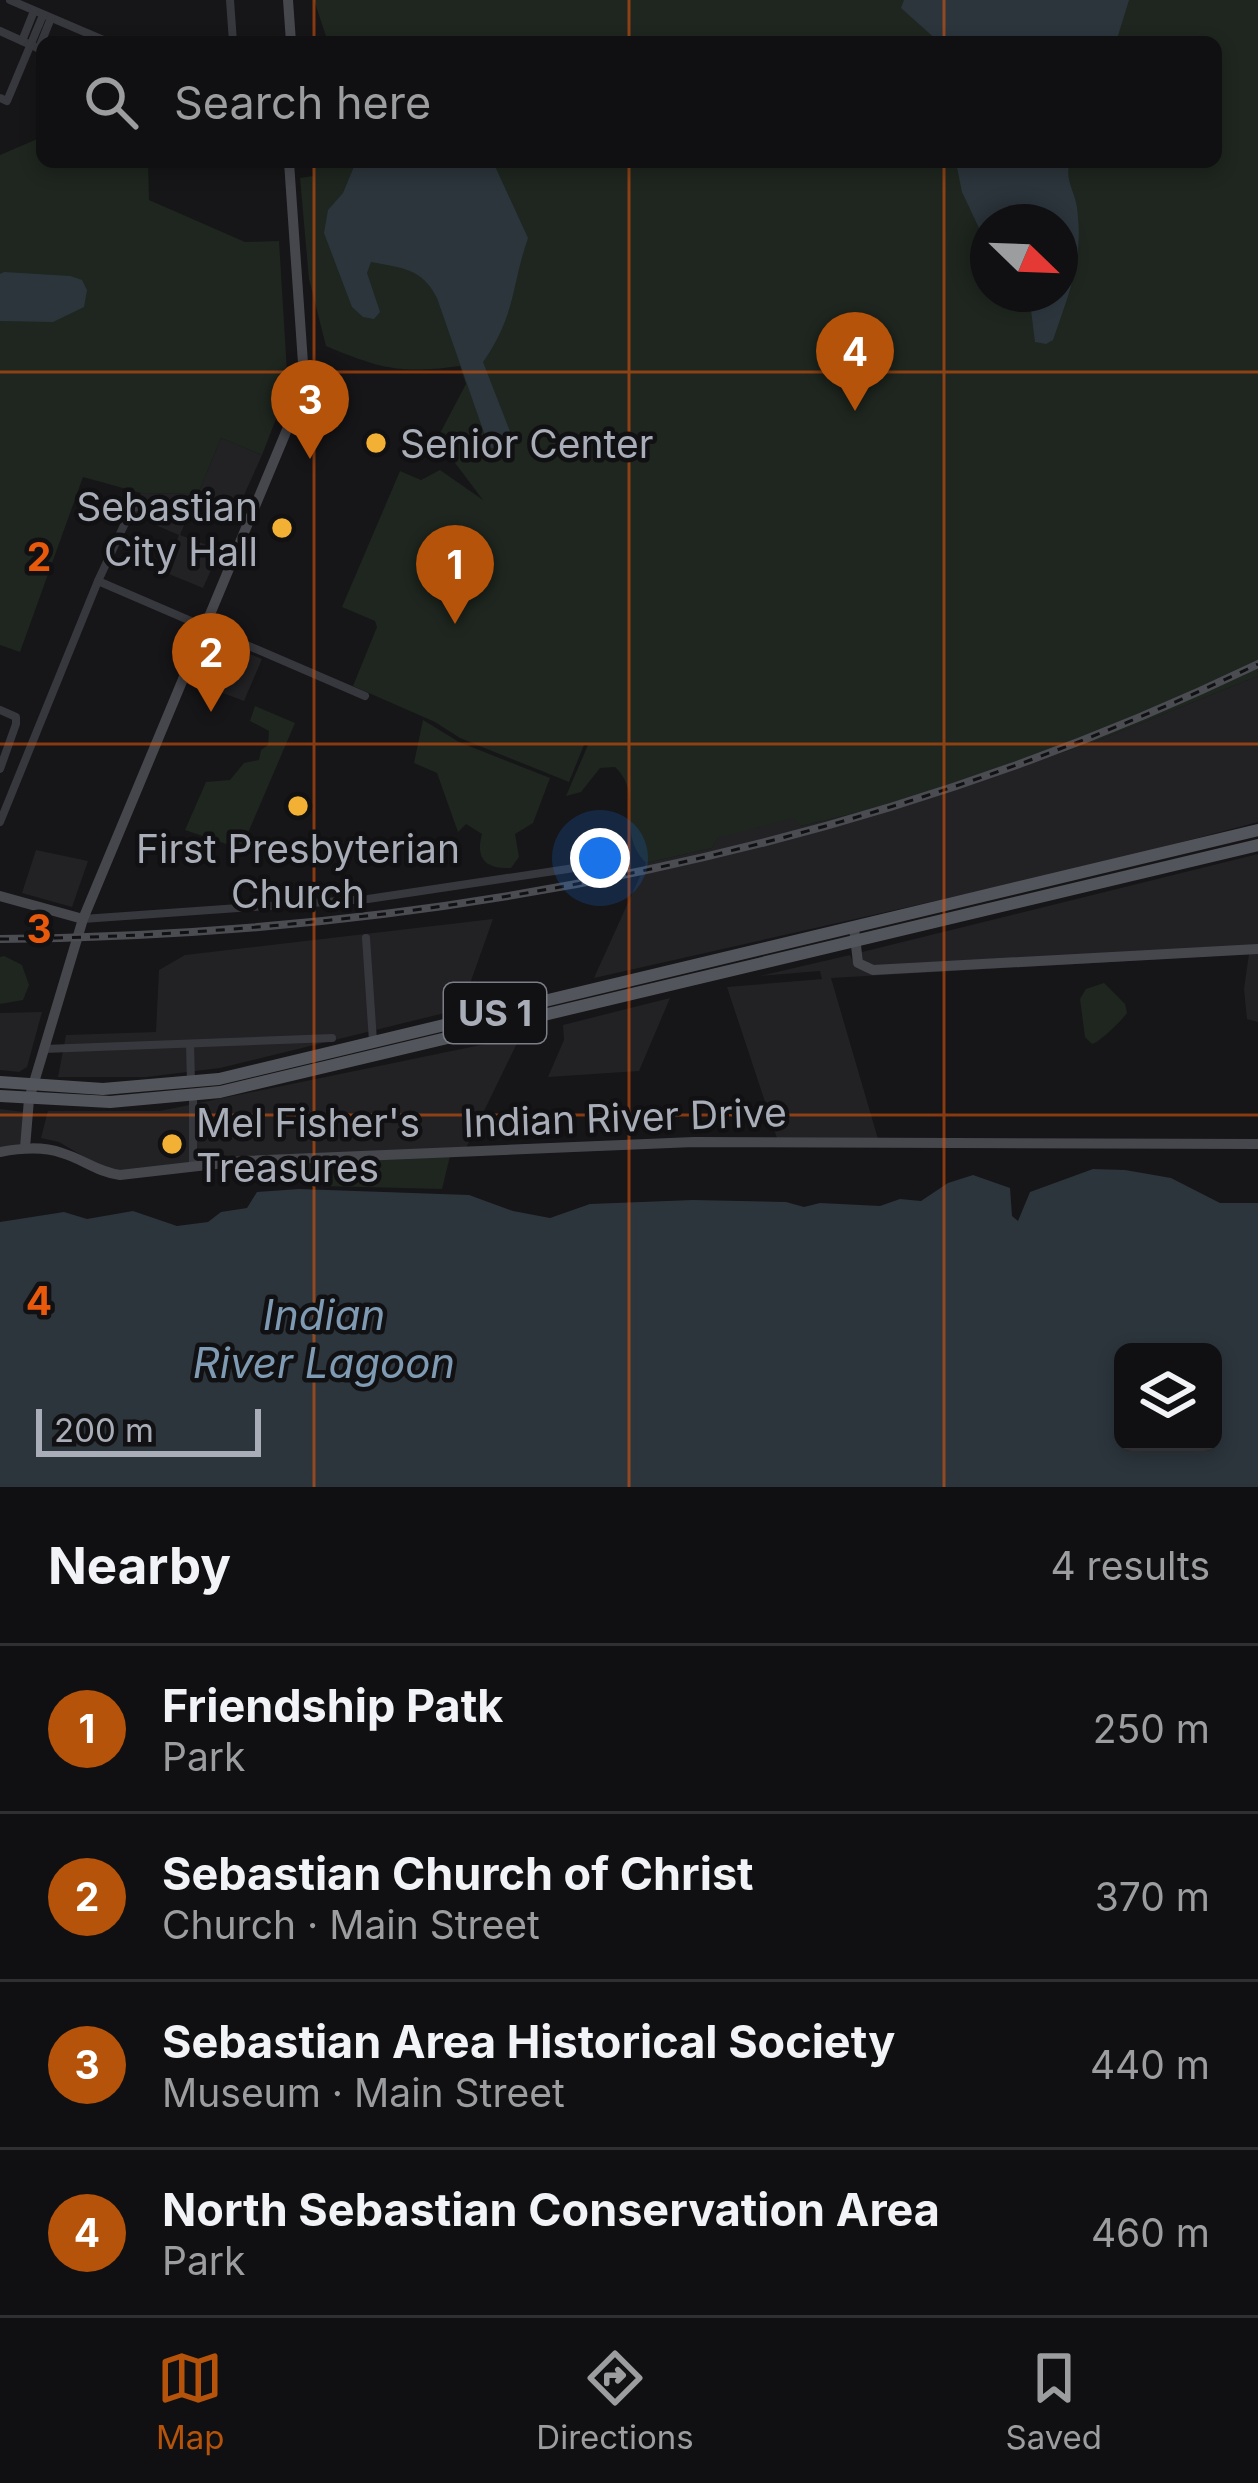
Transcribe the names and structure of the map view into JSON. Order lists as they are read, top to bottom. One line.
{"streets":{"main road":["US 1"],"street":["Indian River Drive"]},"water":["Indian River Lagoon"],"places":["Senior Center","Sebastian City Hall","First Presbyterian Church","Mel Fisher's Treasures"],"scale_bar":"200 m","north":"bottom right","page":{"search":"Search here","pins":["4","3","1","2"],"scale":"200 m","heading":["Nearby","4 results"],"list":[{"mark":"1","name":"Friendship Patk","note":"Park","value":"250 m"},{"mark":"2","name":"Sebastian Church of Christ","note":"Church · Main Street","value":"370 m"},{"mark":"3","name":"Sebastian Area Historical Society","note":"Museum · Main Street","value":"440 m"},{"mark":"4","name":"North Sebastian Conservation Area","note":"Park","value":"460 m"}],"nav":["Map","Directions","Saved"]},"grid":{"rows":["2","3","4"]}}
